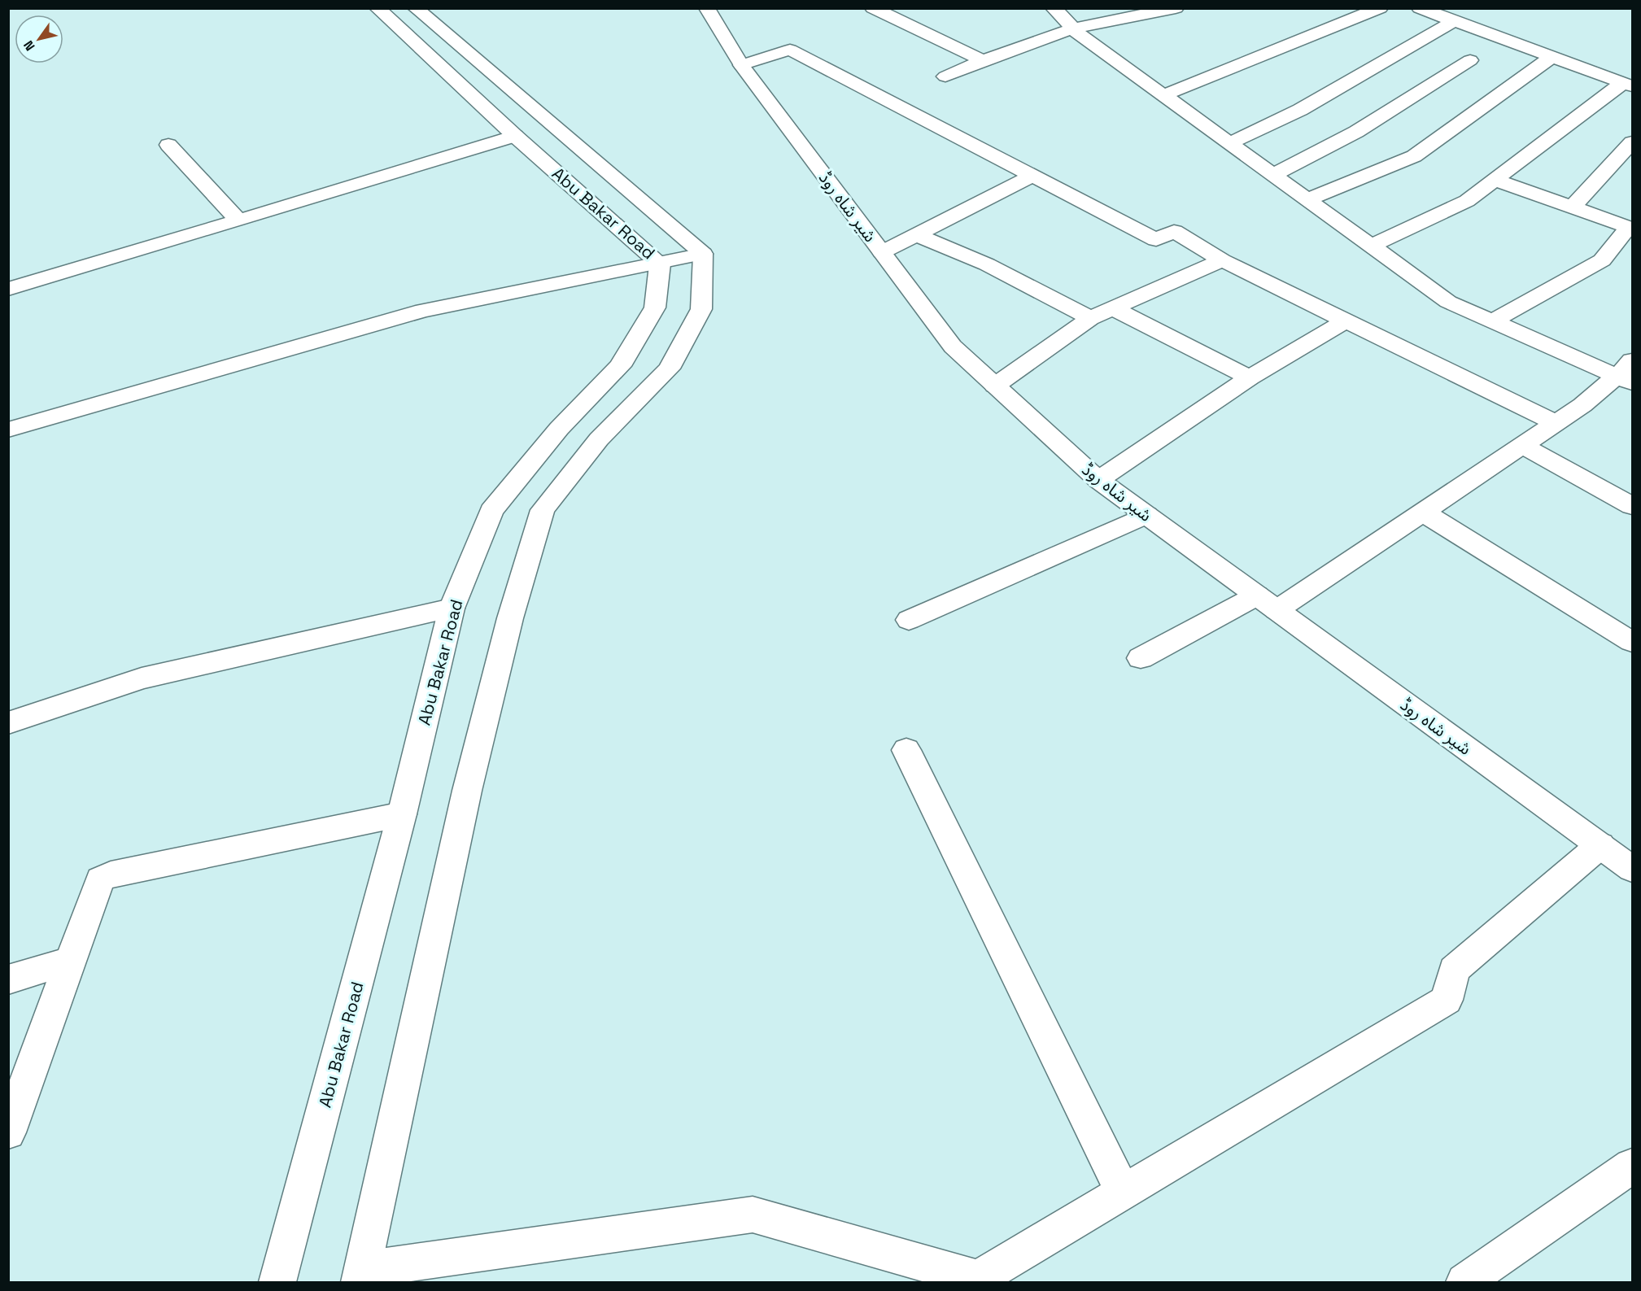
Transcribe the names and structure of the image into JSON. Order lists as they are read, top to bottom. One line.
{"streets":{"street":["شیر شاہ روڈ","Abu Bakar Road"]},"north":"bottom left"}
